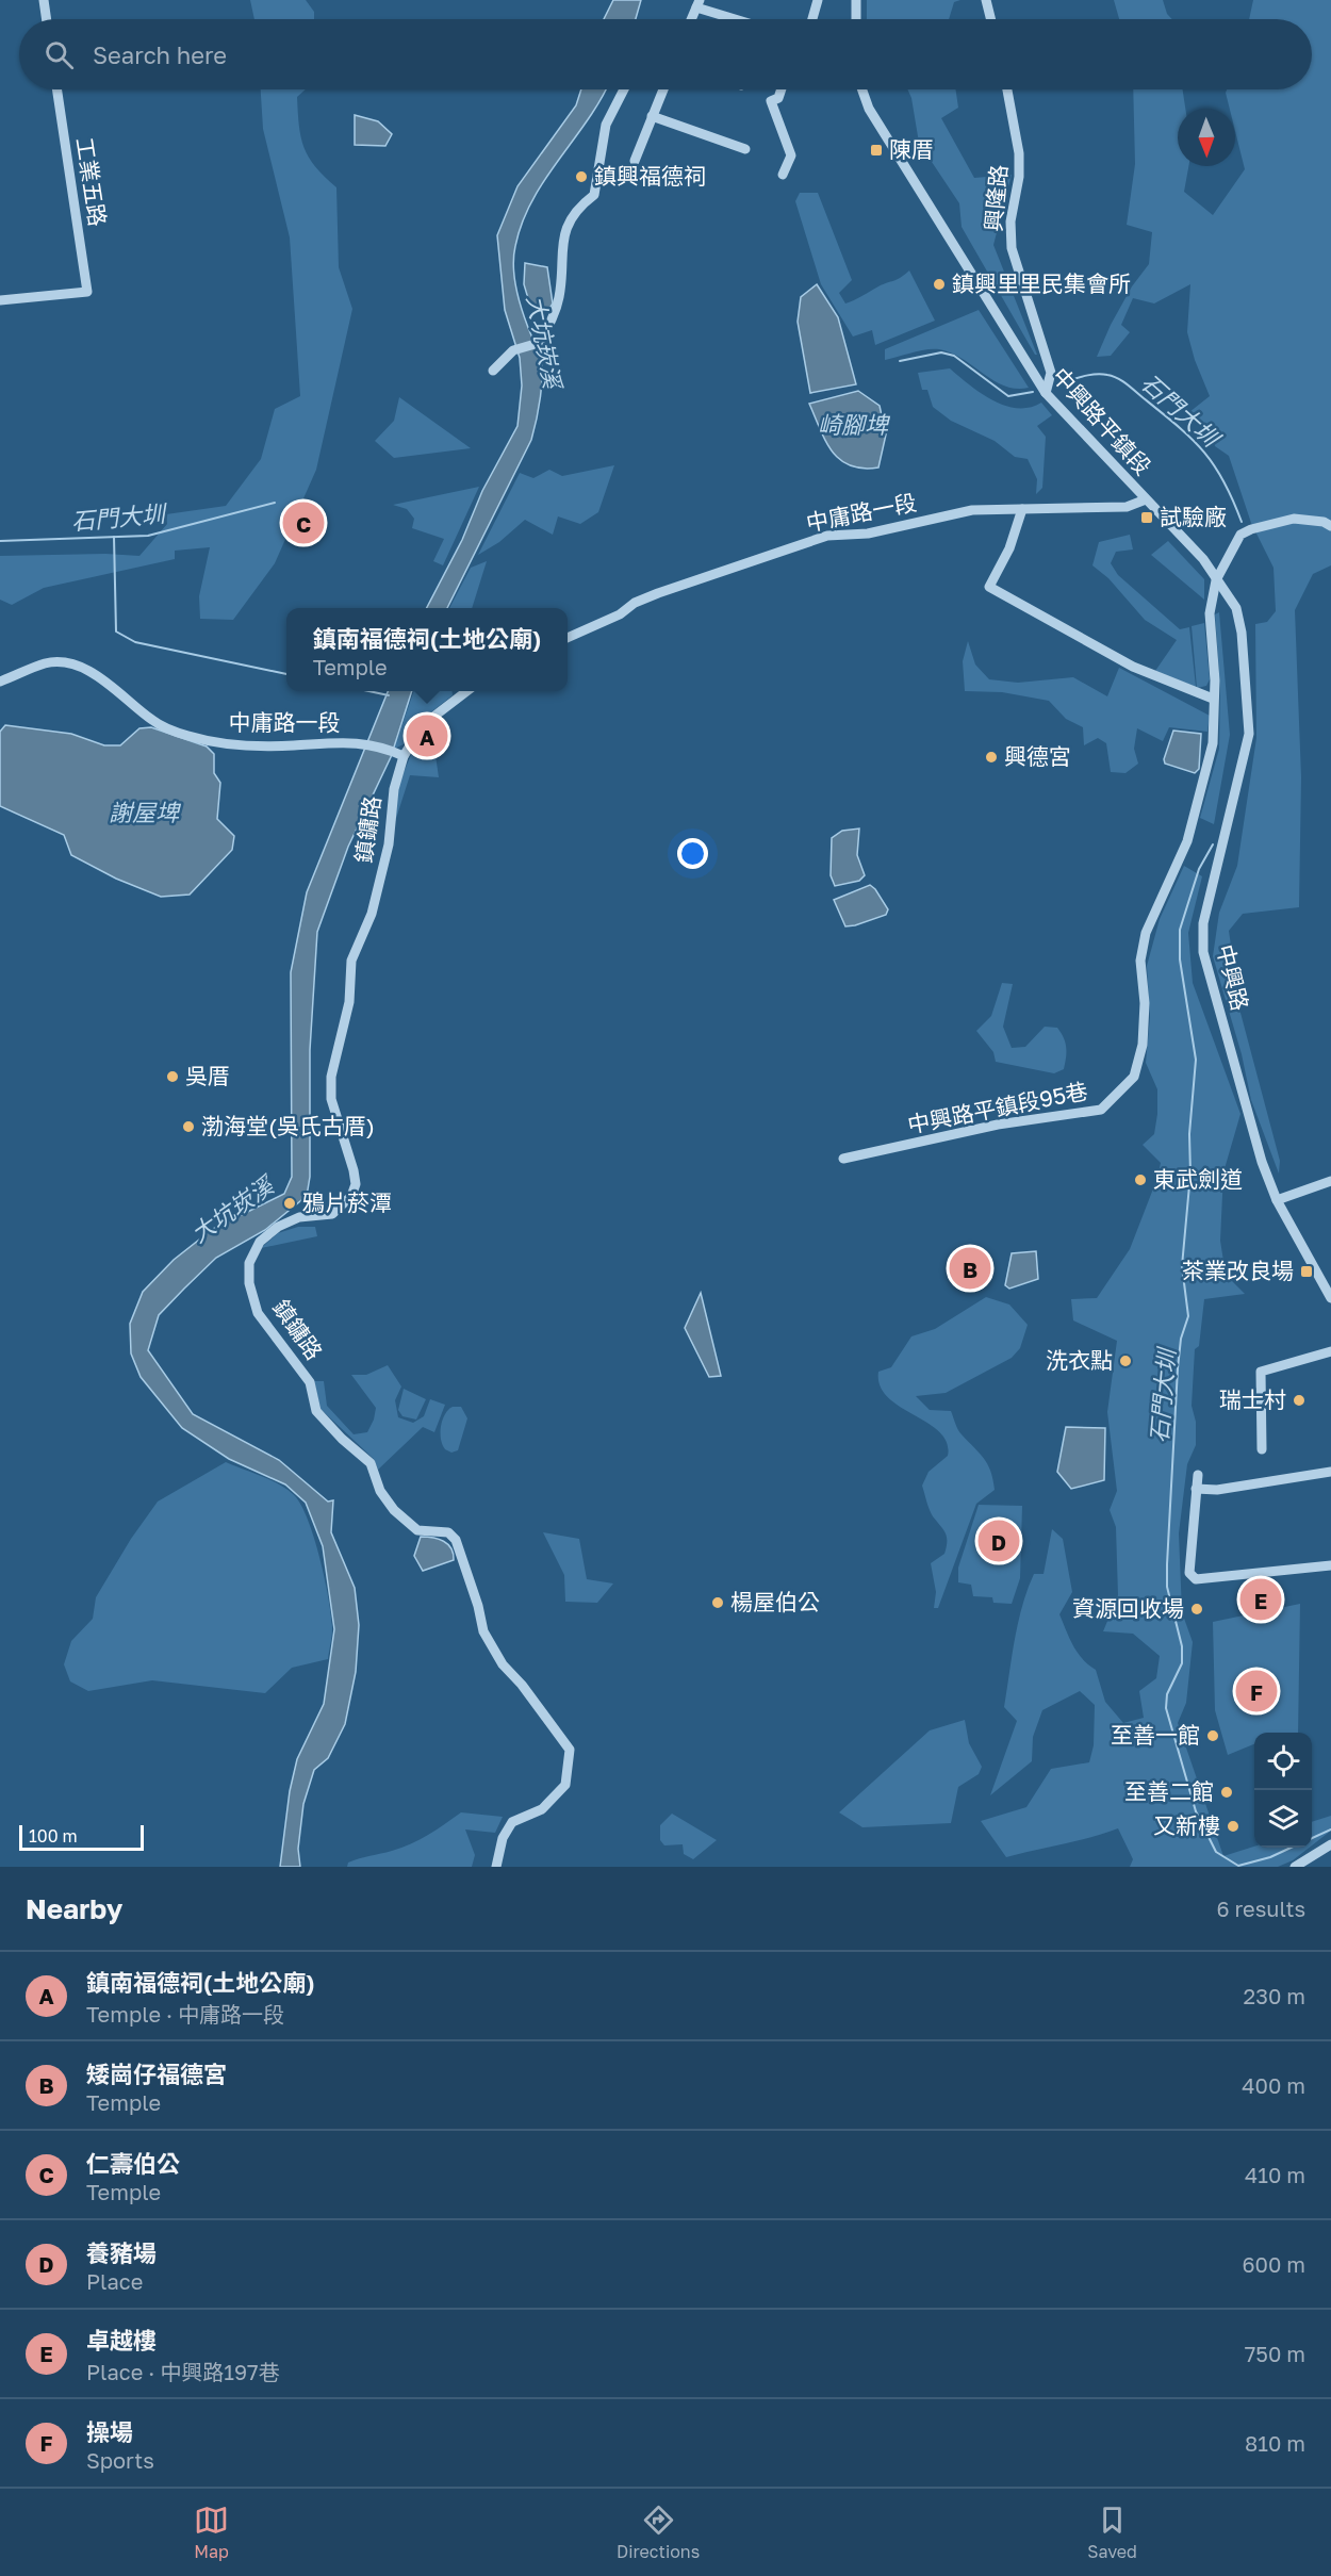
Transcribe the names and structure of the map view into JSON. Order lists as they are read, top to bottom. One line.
{"streets":{"street":["工業五路","興隆路","中興路平鎮段","中庸路一段","鎮鏞路","中興路","中興路平鎮段95巷"]},"crossings":[["興隆路","中興路平鎮段"],["中興路平鎮段","中庸路一段"],["中興路平鎮段","中興路"],["中興路平鎮段","中興路平鎮段95巷"],["中庸路一段","鎮鏞路"],["中興路","中興路平鎮段95巷"]],"water":["大坑崁溪","石門大圳","崎腳埤","謝屋埤"],"places":{"transit":["陳厝","試驗廠","茶業改良場"],"other":["鎮興福德祠","鎮興里里民集會所","興德宮","吳厝","渤海堂(吳氏古厝)","東武劍道","鴉片菸潭","洗衣點","瑞士村","楊屋伯公","資源回收場","至善一館","至善二館","又新樓"]},"scale_bar":"100 m","north":"bottom","page":{"search":"Search here","pins":["C","A","B","D","E","F"],"popup":["鎮南福德祠(土地公廟)","Temple"],"scale":"100 m","heading":["Nearby","6 results"],"list":[{"mark":"A","name":"鎮南福德祠(土地公廟)","note":"Temple · 中庸路一段","value":"230 m"},{"mark":"B","name":"矮崗仔福德宮","note":"Temple","value":"400 m"},{"mark":"C","name":"仁壽伯公","note":"Temple","value":"410 m"},{"mark":"D","name":"養豬場","note":"Place","value":"600 m"},{"mark":"E","name":"卓越樓","note":"Place · 中興路197巷","value":"750 m"},{"mark":"F","name":"操場","note":"Sports","value":"810 m"}],"nav":["Map","Directions","Saved"]}}
